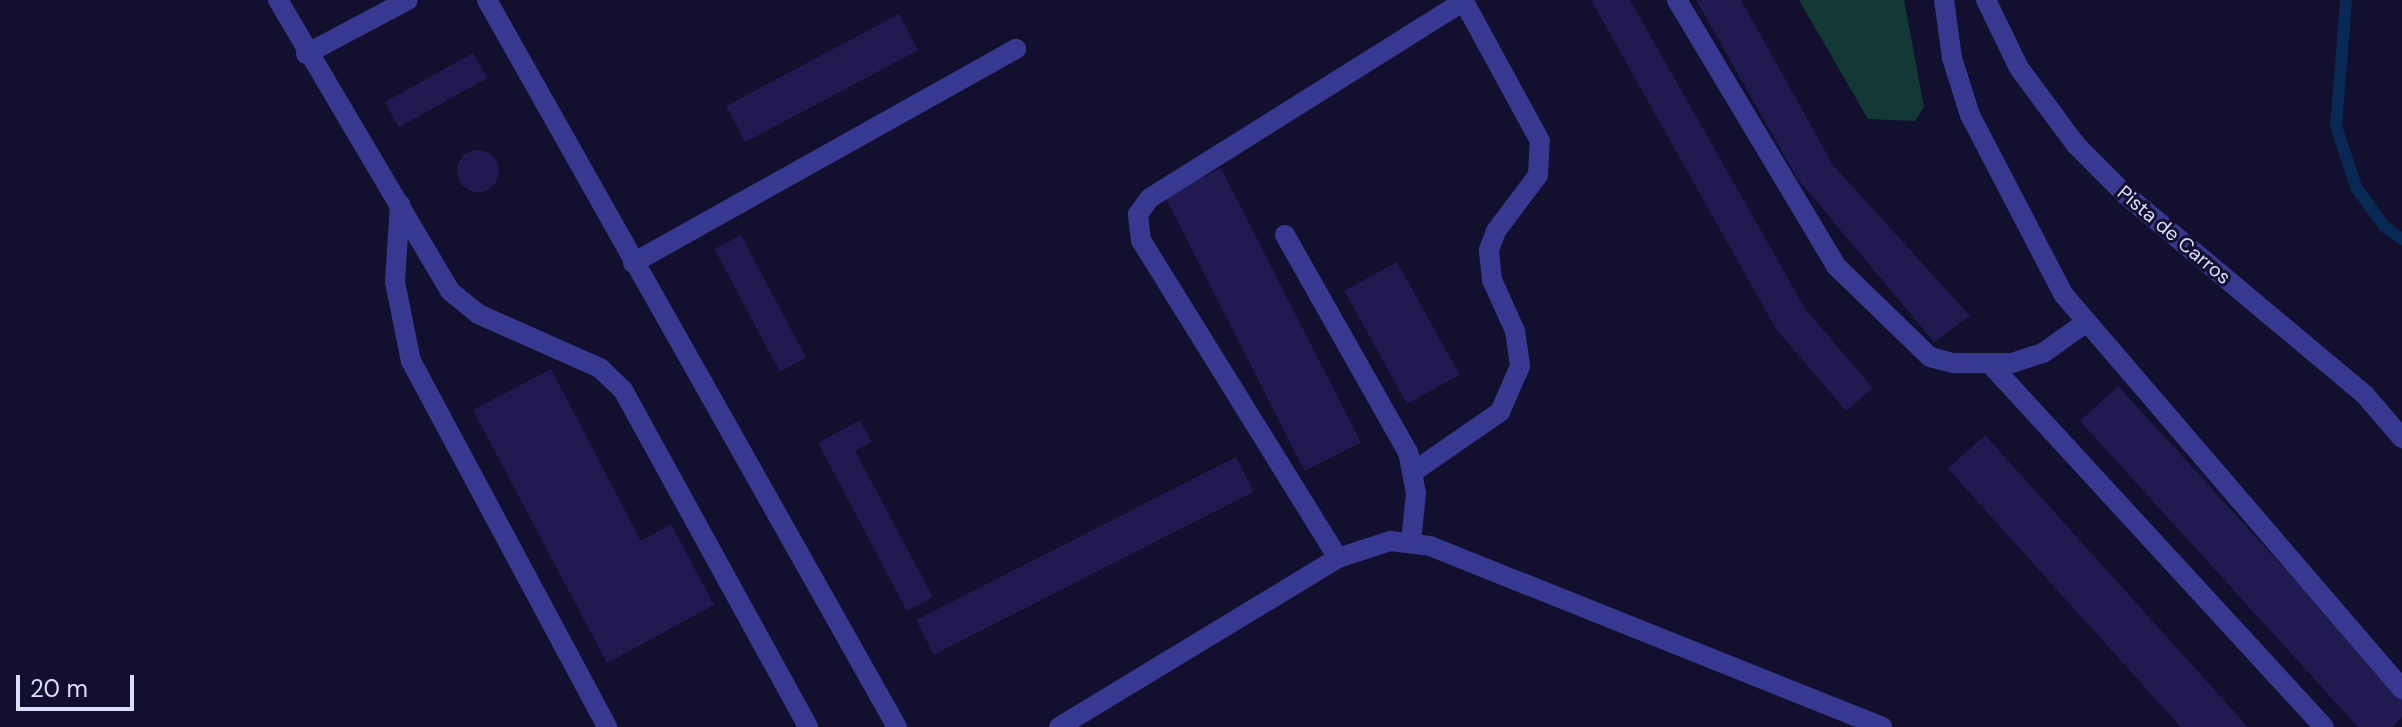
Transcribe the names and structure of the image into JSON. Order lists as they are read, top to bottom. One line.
{"streets":{"lane":["Pista de Carros"]},"scale_bar":"20 m"}
